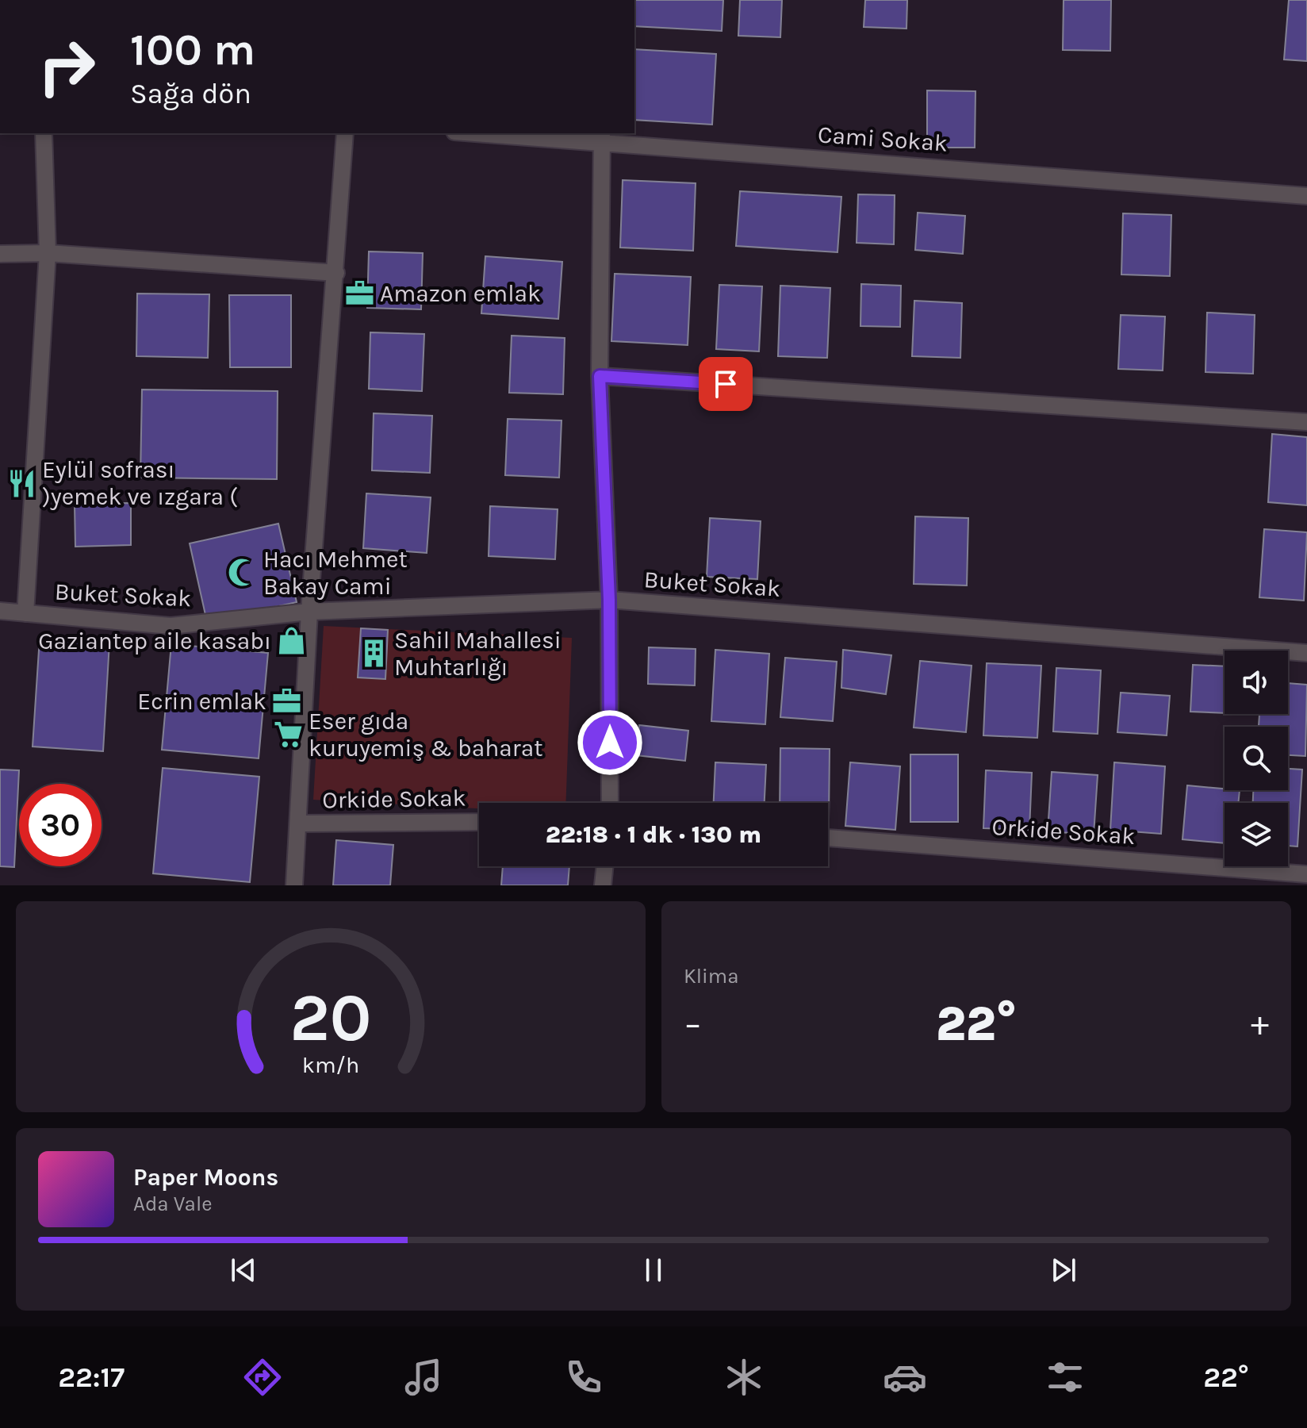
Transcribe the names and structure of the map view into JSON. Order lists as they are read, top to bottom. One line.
{"streets":{"street":["Cami Sokak","Buket Sokak","Orkide Sokak"]},"places":{"office":["Amazon emlak","Ecrin emlak"],"restaurant":["Eylül sofrası )yemek ve ızgara ("],"mosque":["Hacı Mehmet Bakay Cami"],"shop":["Gaziantep aile kasabı"],"building":["Sahil Mahallesi Muhtarlığı"],"supermarket":["Eser gıda kuruyemiş & baharat"]},"page":{"turn":["100 m","Sağa dön"],"limit":"30","trip":"22:18 · 1 dk · 130 m","tile":"Klima","heat":["−","22°","+"],"song":["Paper Moons","Ada Vale"],"tabs":["22:17","22°"],"gauge":["20","km/h"]}}
